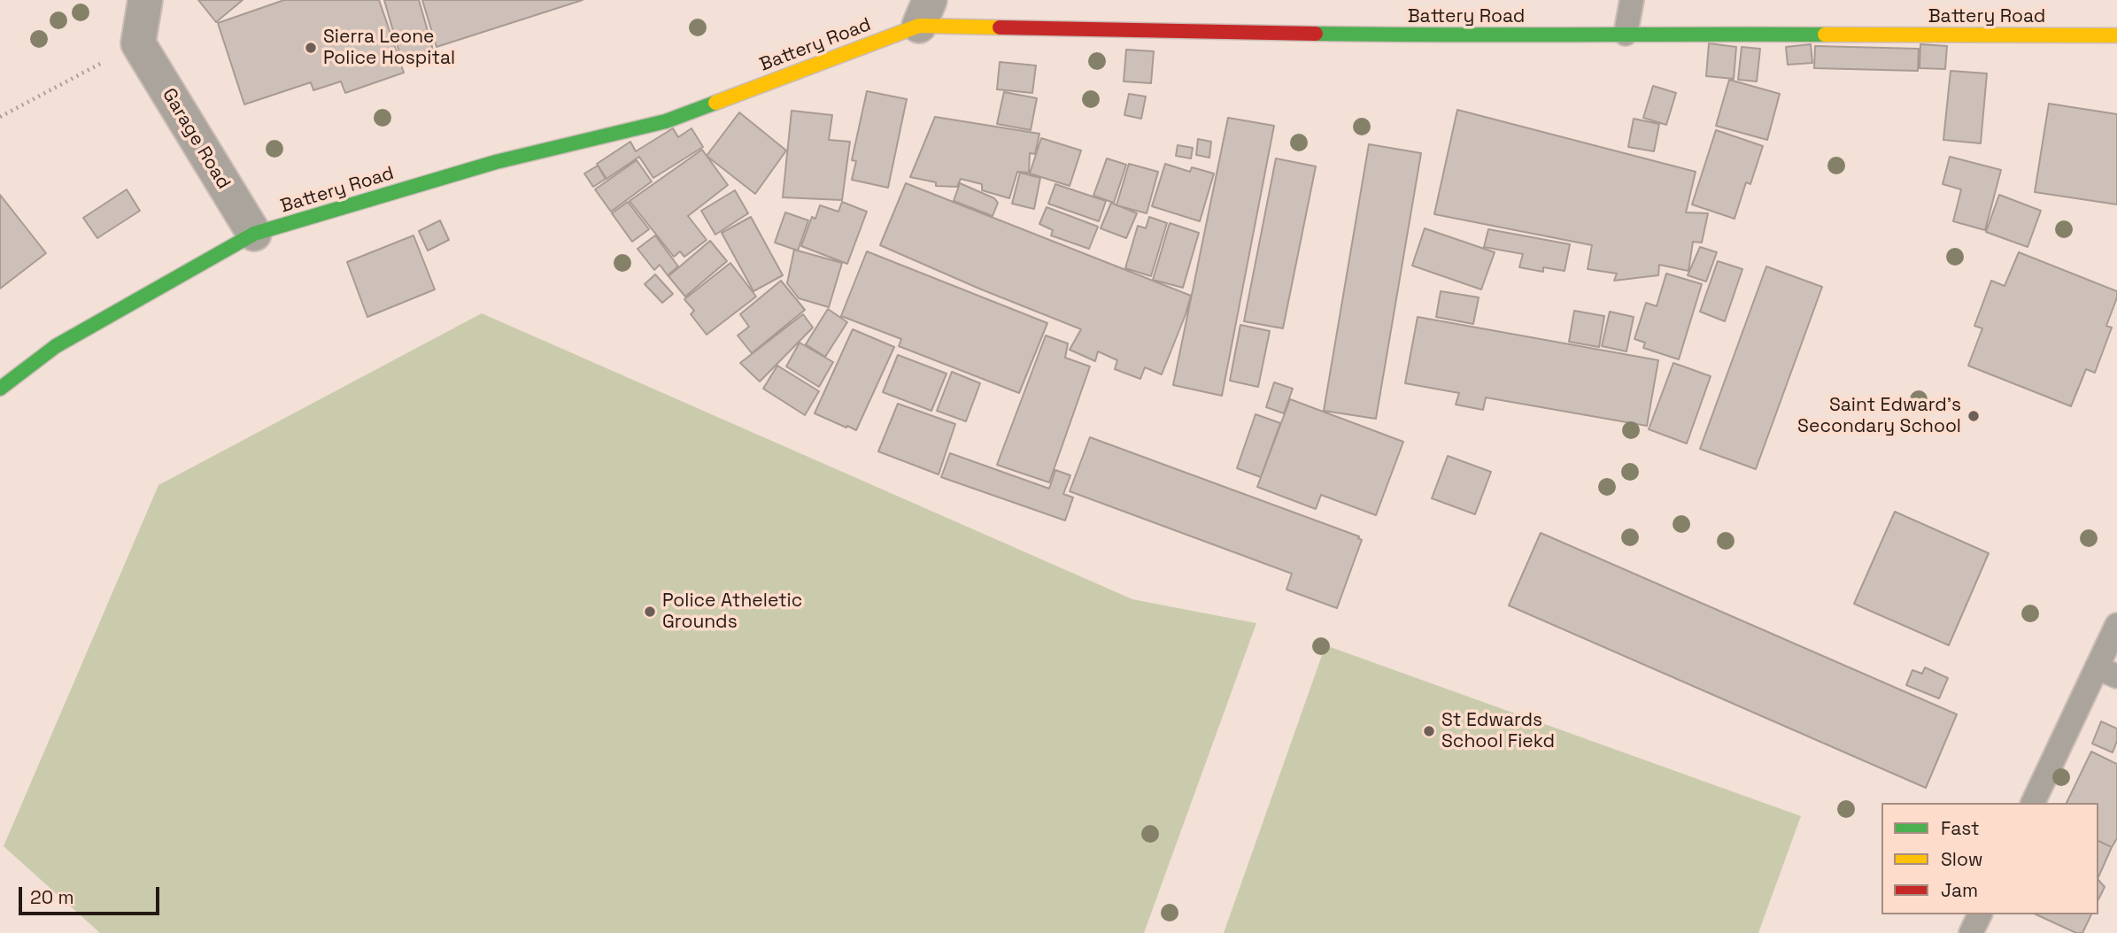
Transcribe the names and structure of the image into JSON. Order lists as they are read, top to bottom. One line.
{"streets":{"street":["Battery Road","Garage Road"]},"crossings":[["Battery Road","Garage Road"]],"places":["Sierra Leone Police Hospital","Saint Edward's Secondary School","Police Atheletic Grounds","St Edwards School Fiekd"],"legend":["Fast","Slow","Jam"],"scale_bar":"20 m"}
